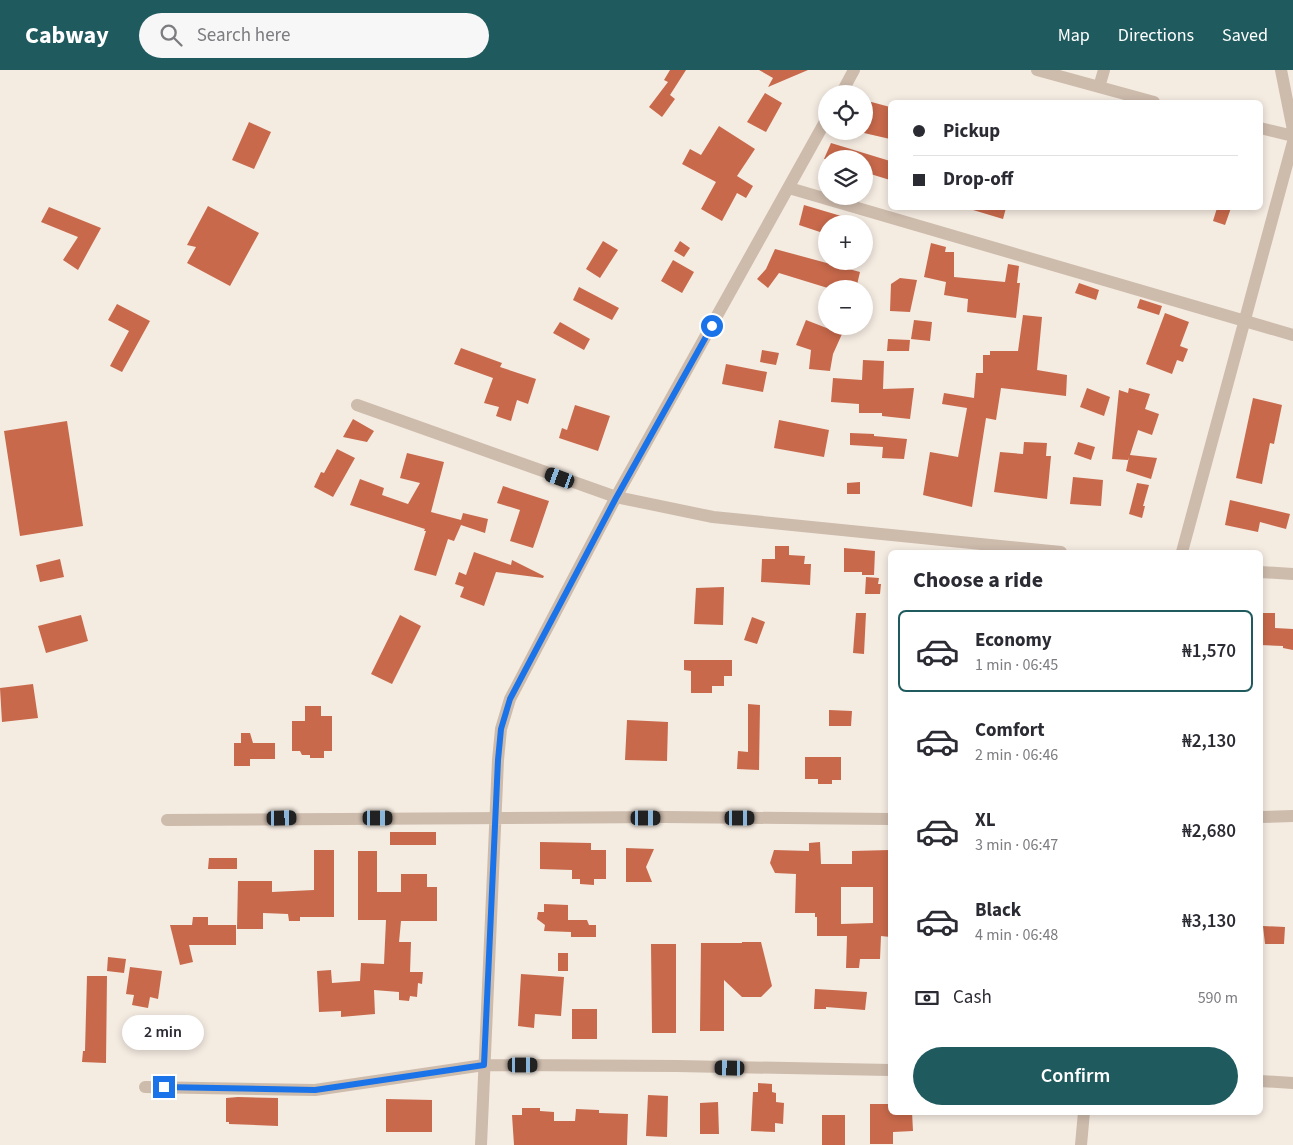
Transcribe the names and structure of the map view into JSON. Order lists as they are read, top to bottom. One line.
{"page":{"header":"Cabway","search":"Search here","nav":["Map","Directions","Saved"],"map_buttons":["+","−"],"banner":["Pickup","Drop-off"],"heading":"Choose a ride","list":[{"name":"Economy","note":"1 min · 06:45","value":"₦1,570"},{"name":"Comfort","note":"2 min · 06:46","value":"₦2,130"},{"name":"XL","note":"3 min · 06:47","value":"₦2,680"},{"name":"Black","note":"4 min · 06:48","value":"₦3,130"}],"pay":["Cash","590 m"],"bubble":"2 min","buttons":"Confirm"}}
